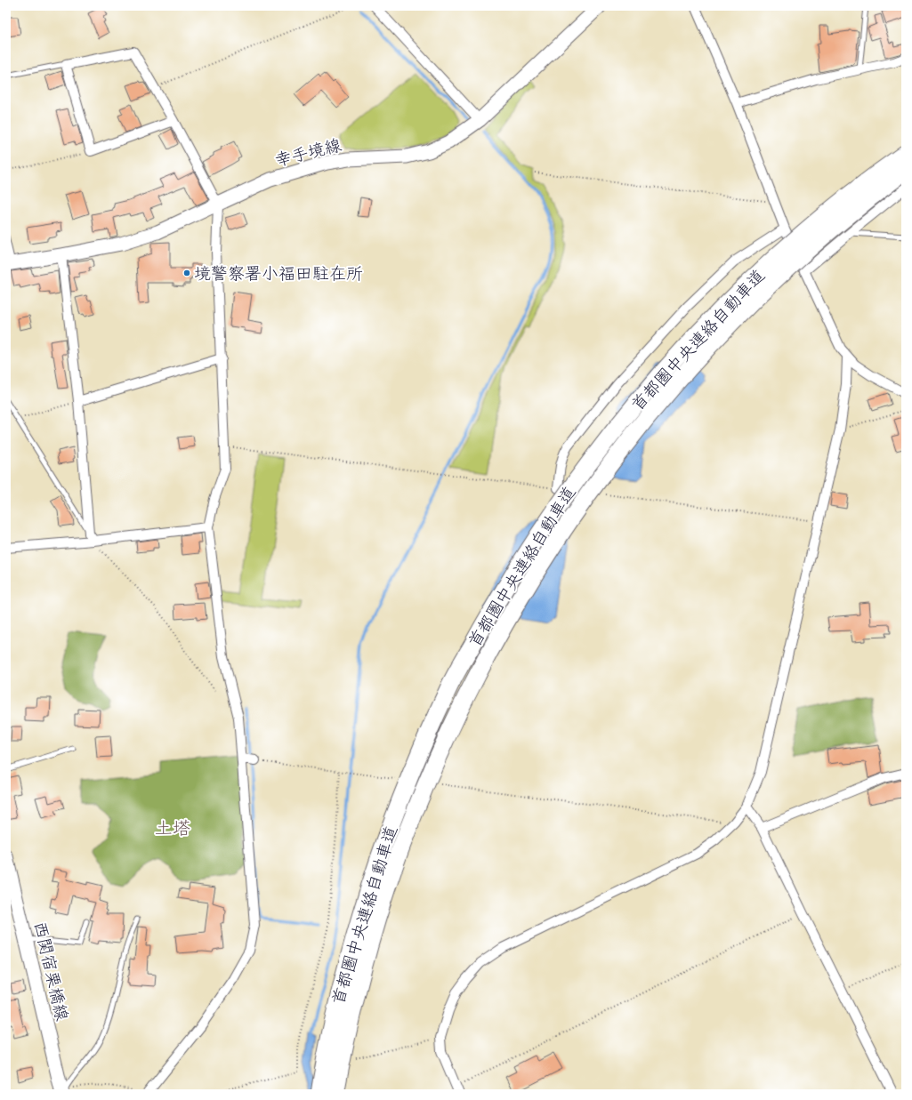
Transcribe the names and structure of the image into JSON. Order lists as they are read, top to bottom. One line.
{"streets":{"highway":["首都圏中央連絡自動車道"],"main road":["幸手境線","西関宿栗橋線"]},"districts":["土塔"],"places":["境警察署小福田駐在所"]}
